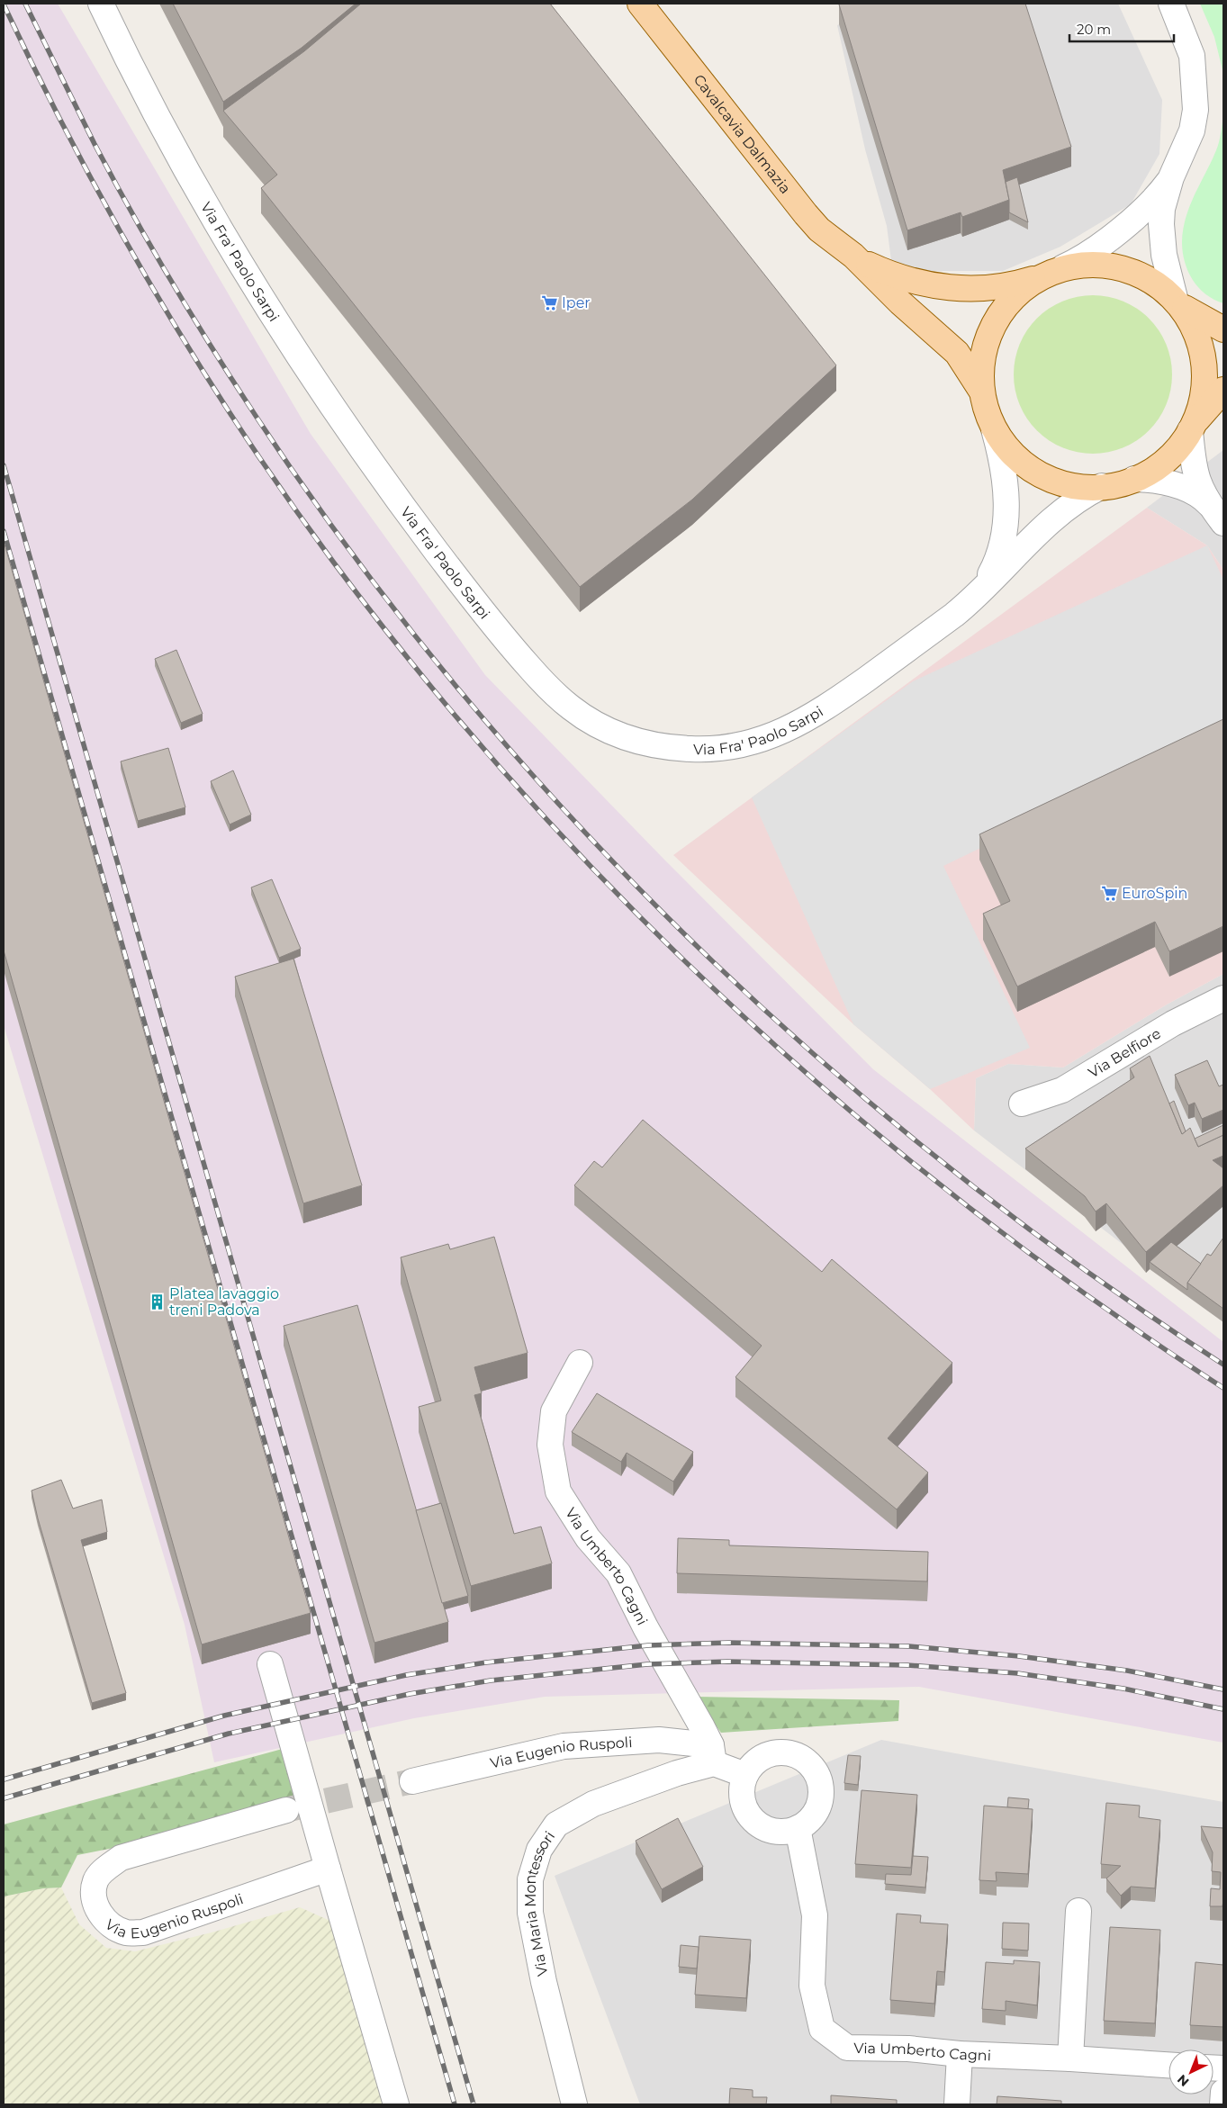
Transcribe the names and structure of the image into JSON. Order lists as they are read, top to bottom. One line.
{"streets":{"main road":["Cavalcavia Dalmazia"],"street":["Via Fra' Paolo Sarpi","Via Belfiore","Via Umberto Cagni","Via Eugenio Ruspoli","Via Maria Montessori"]},"crossings":[["Via Umberto Cagni","Via Eugenio Ruspoli"],["Via Umberto Cagni","Via Maria Montessori"],["Via Eugenio Ruspoli","Via Maria Montessori"]],"places":{"supermarket":["Iper","EuroSpin"],"building":["Platea lavaggio treni Padova"]},"scale_bar":"20 m","north":"bottom left"}
